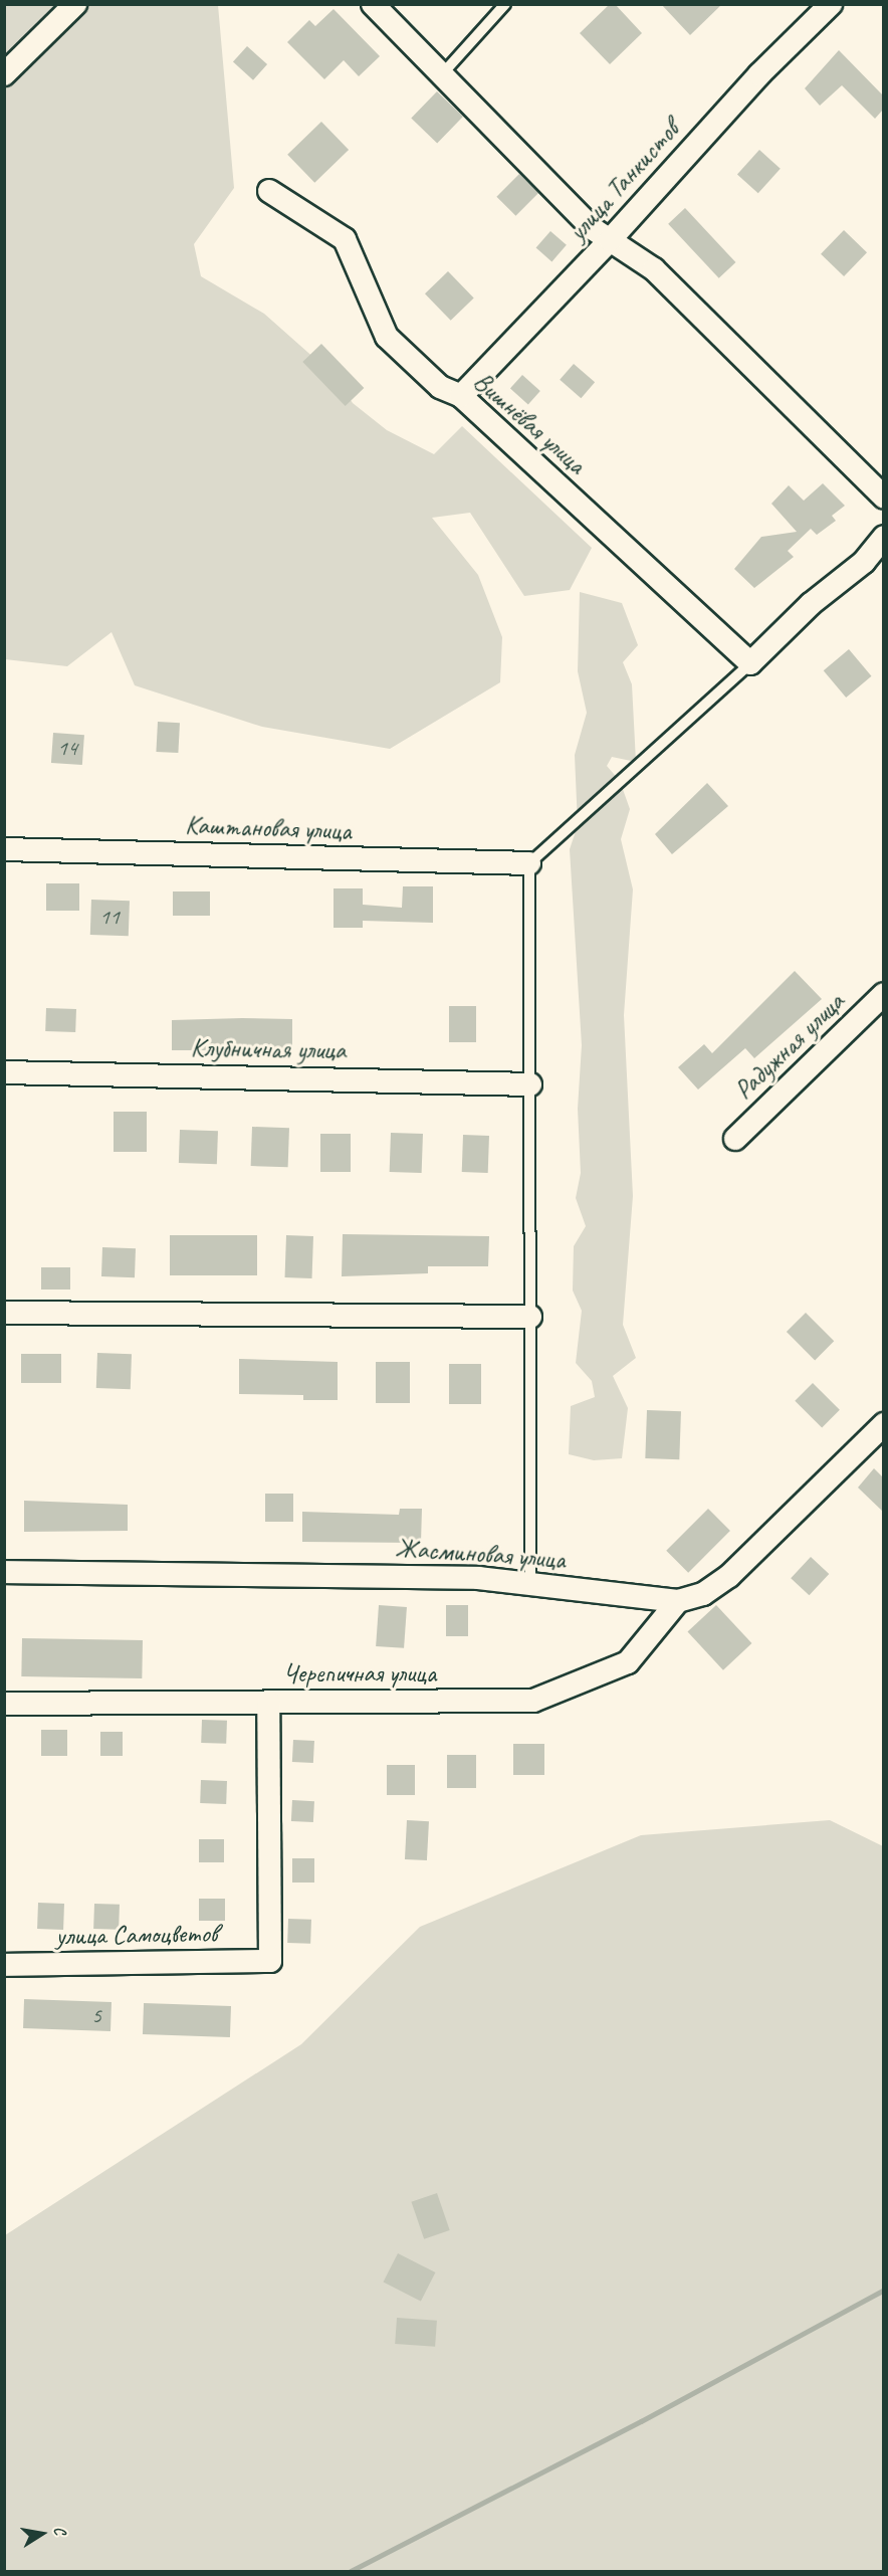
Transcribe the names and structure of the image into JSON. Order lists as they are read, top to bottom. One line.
{"streets":{"street":["улица Танкистов","Вишнёвая улица","Каштановая улица","Радужная улица","Клубничная улица","Жасминовая улица","Черепичная улица","улица Самоцветов"]},"crossings":[["улица Танкистов","Вишнёвая улица"],["Жасминовая улица","Черепичная улица"],["Черепичная улица","улица Самоцветов"]],"house_numbers":["14","11","5"],"north":"right"}
